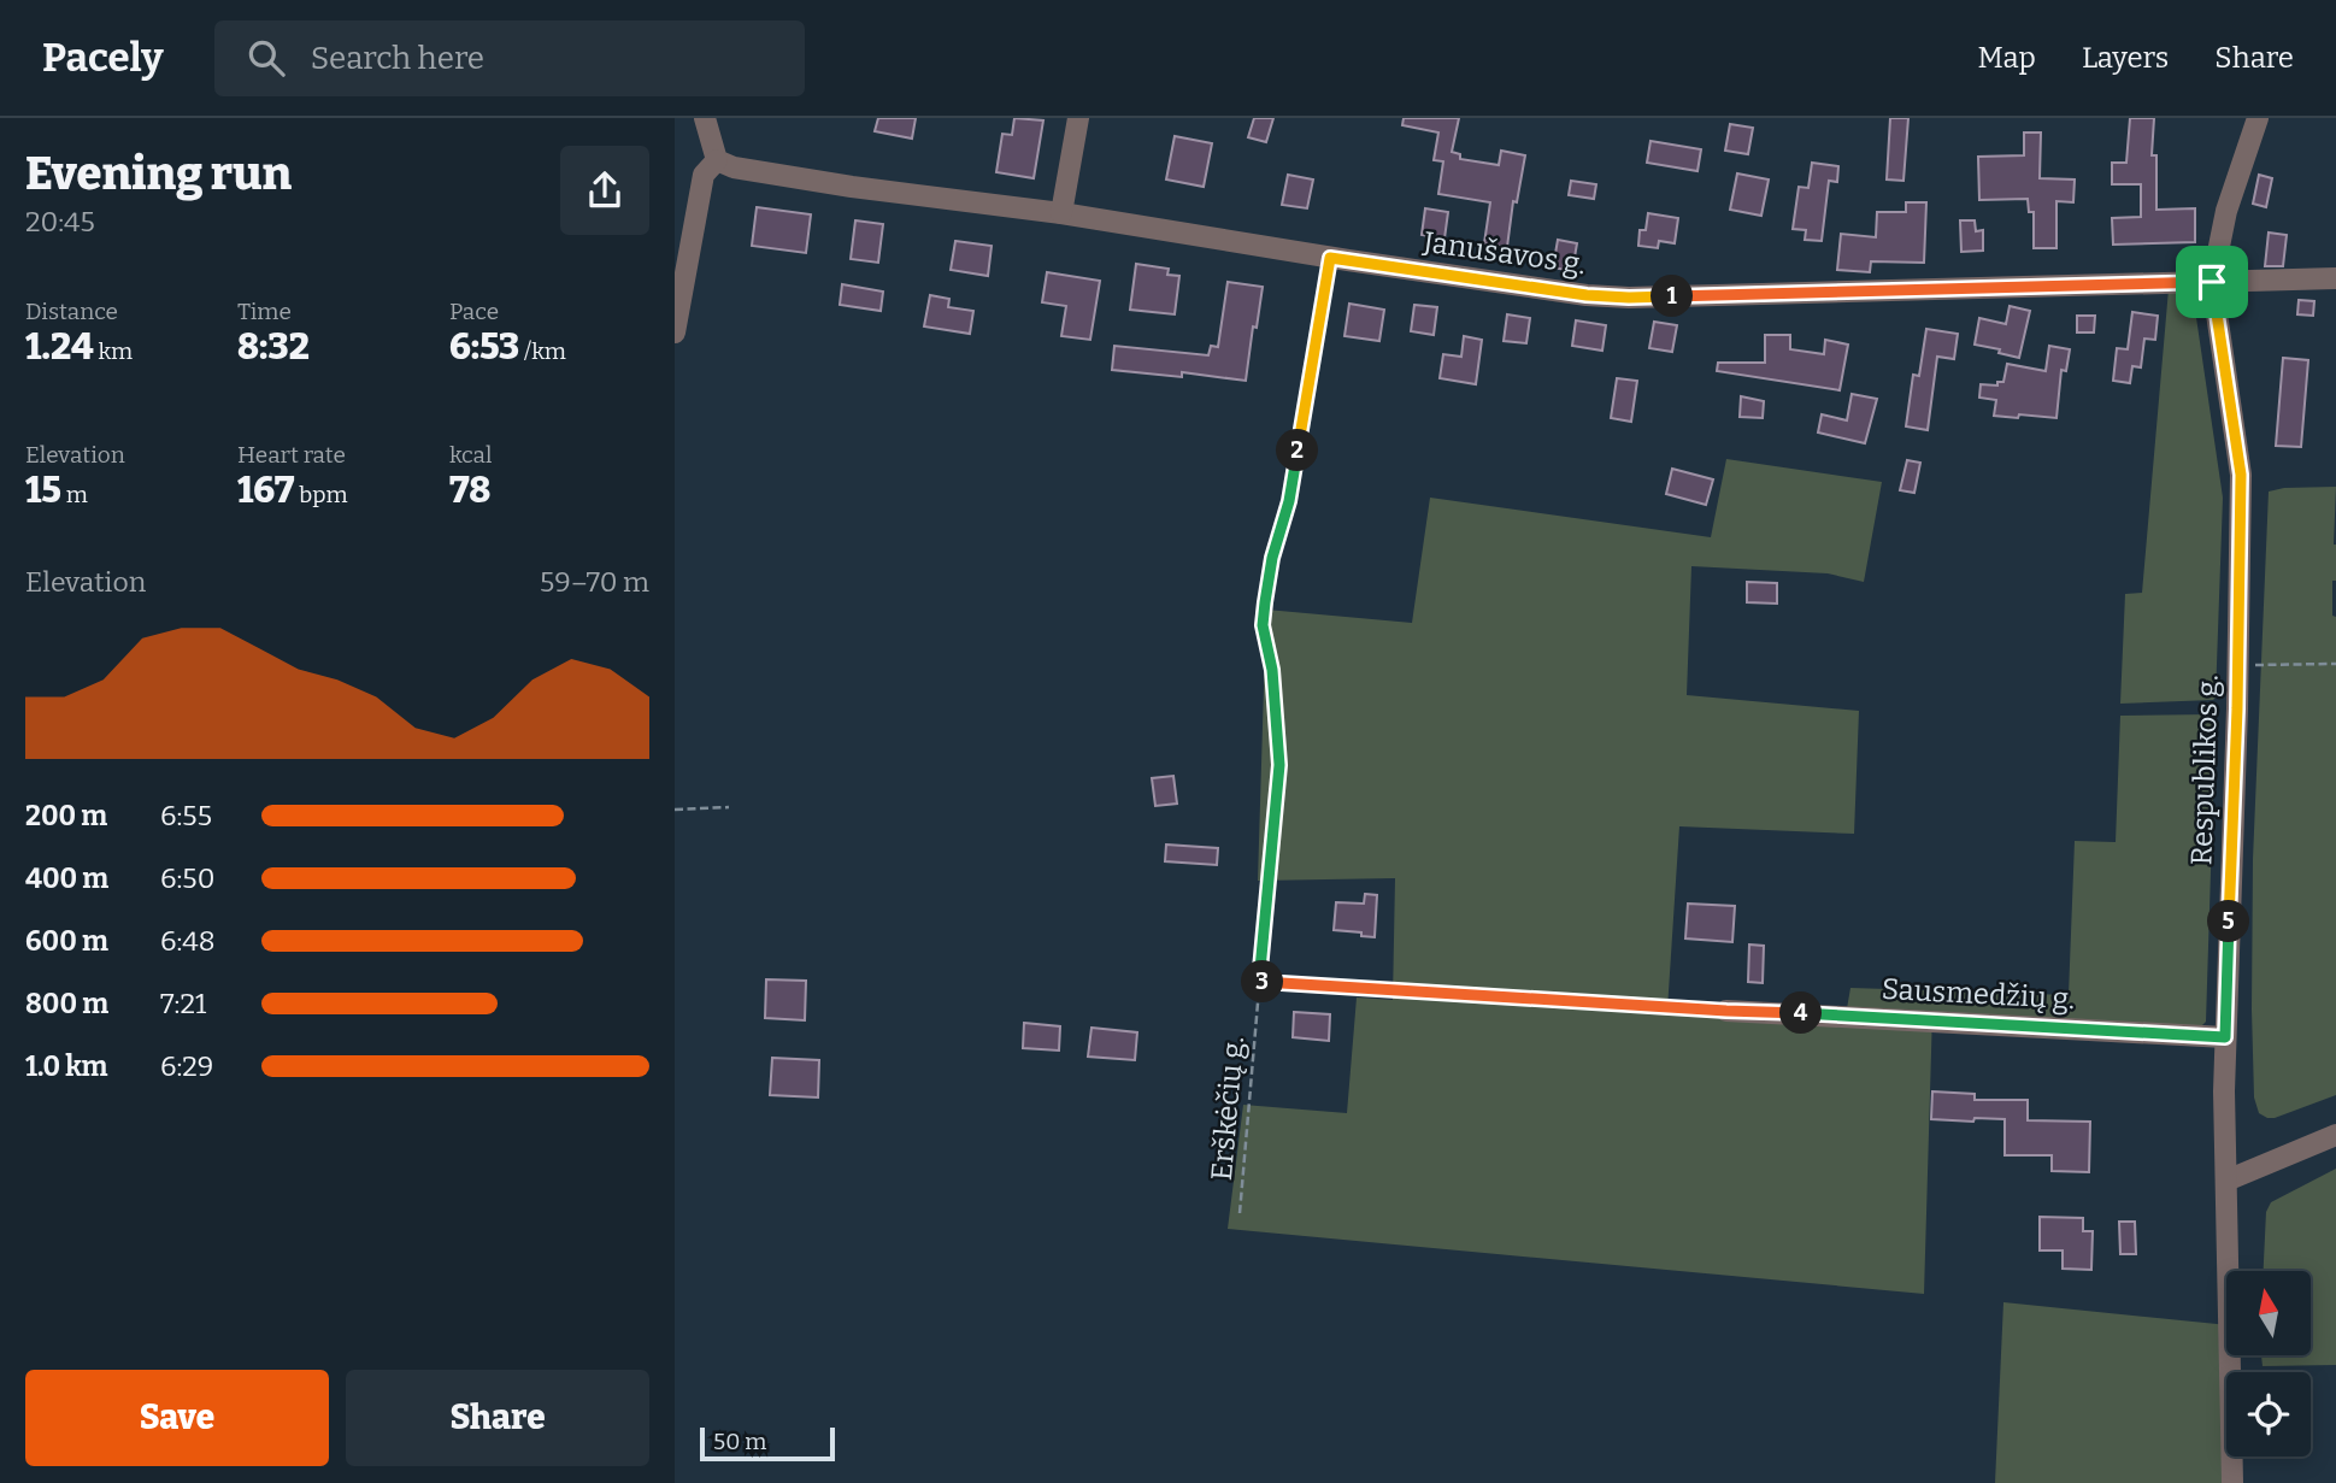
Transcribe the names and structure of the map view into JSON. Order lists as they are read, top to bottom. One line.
{"streets":{"street":["Janušavos g.","Respublikos g.","Sausmedžių g."],"path":["Erškėčių g."]},"crossings":[["Janušavos g.","Respublikos g."],["Janušavos g.","Erškėčių g."],["Respublikos g.","Sausmedžių g."]],"scale_bar":"50 m","north":"top","page":{"header":"Pacely","search":"Search here","nav":["Map","Layers","Share"],"heading":["Evening run","20:45"],"stats":[["Distance","1.24 km"],["Time","8:32"],["Pace","6:53 /km"],["Elevation","15 m"],["Heart rate","167 bpm"],["kcal","78"]],"pins":["1","2","5","3","4"],"chart":["Elevation","59–70 m"],"list":[{"name":"200 m","note":"6:55"},{"name":"400 m","note":"6:50"},{"name":"600 m","note":"6:48"},{"name":"800 m","note":"7:21"},{"name":"1.0 km","note":"6:29"}],"buttons":["Save","Share"],"scale":"50 m"}}
